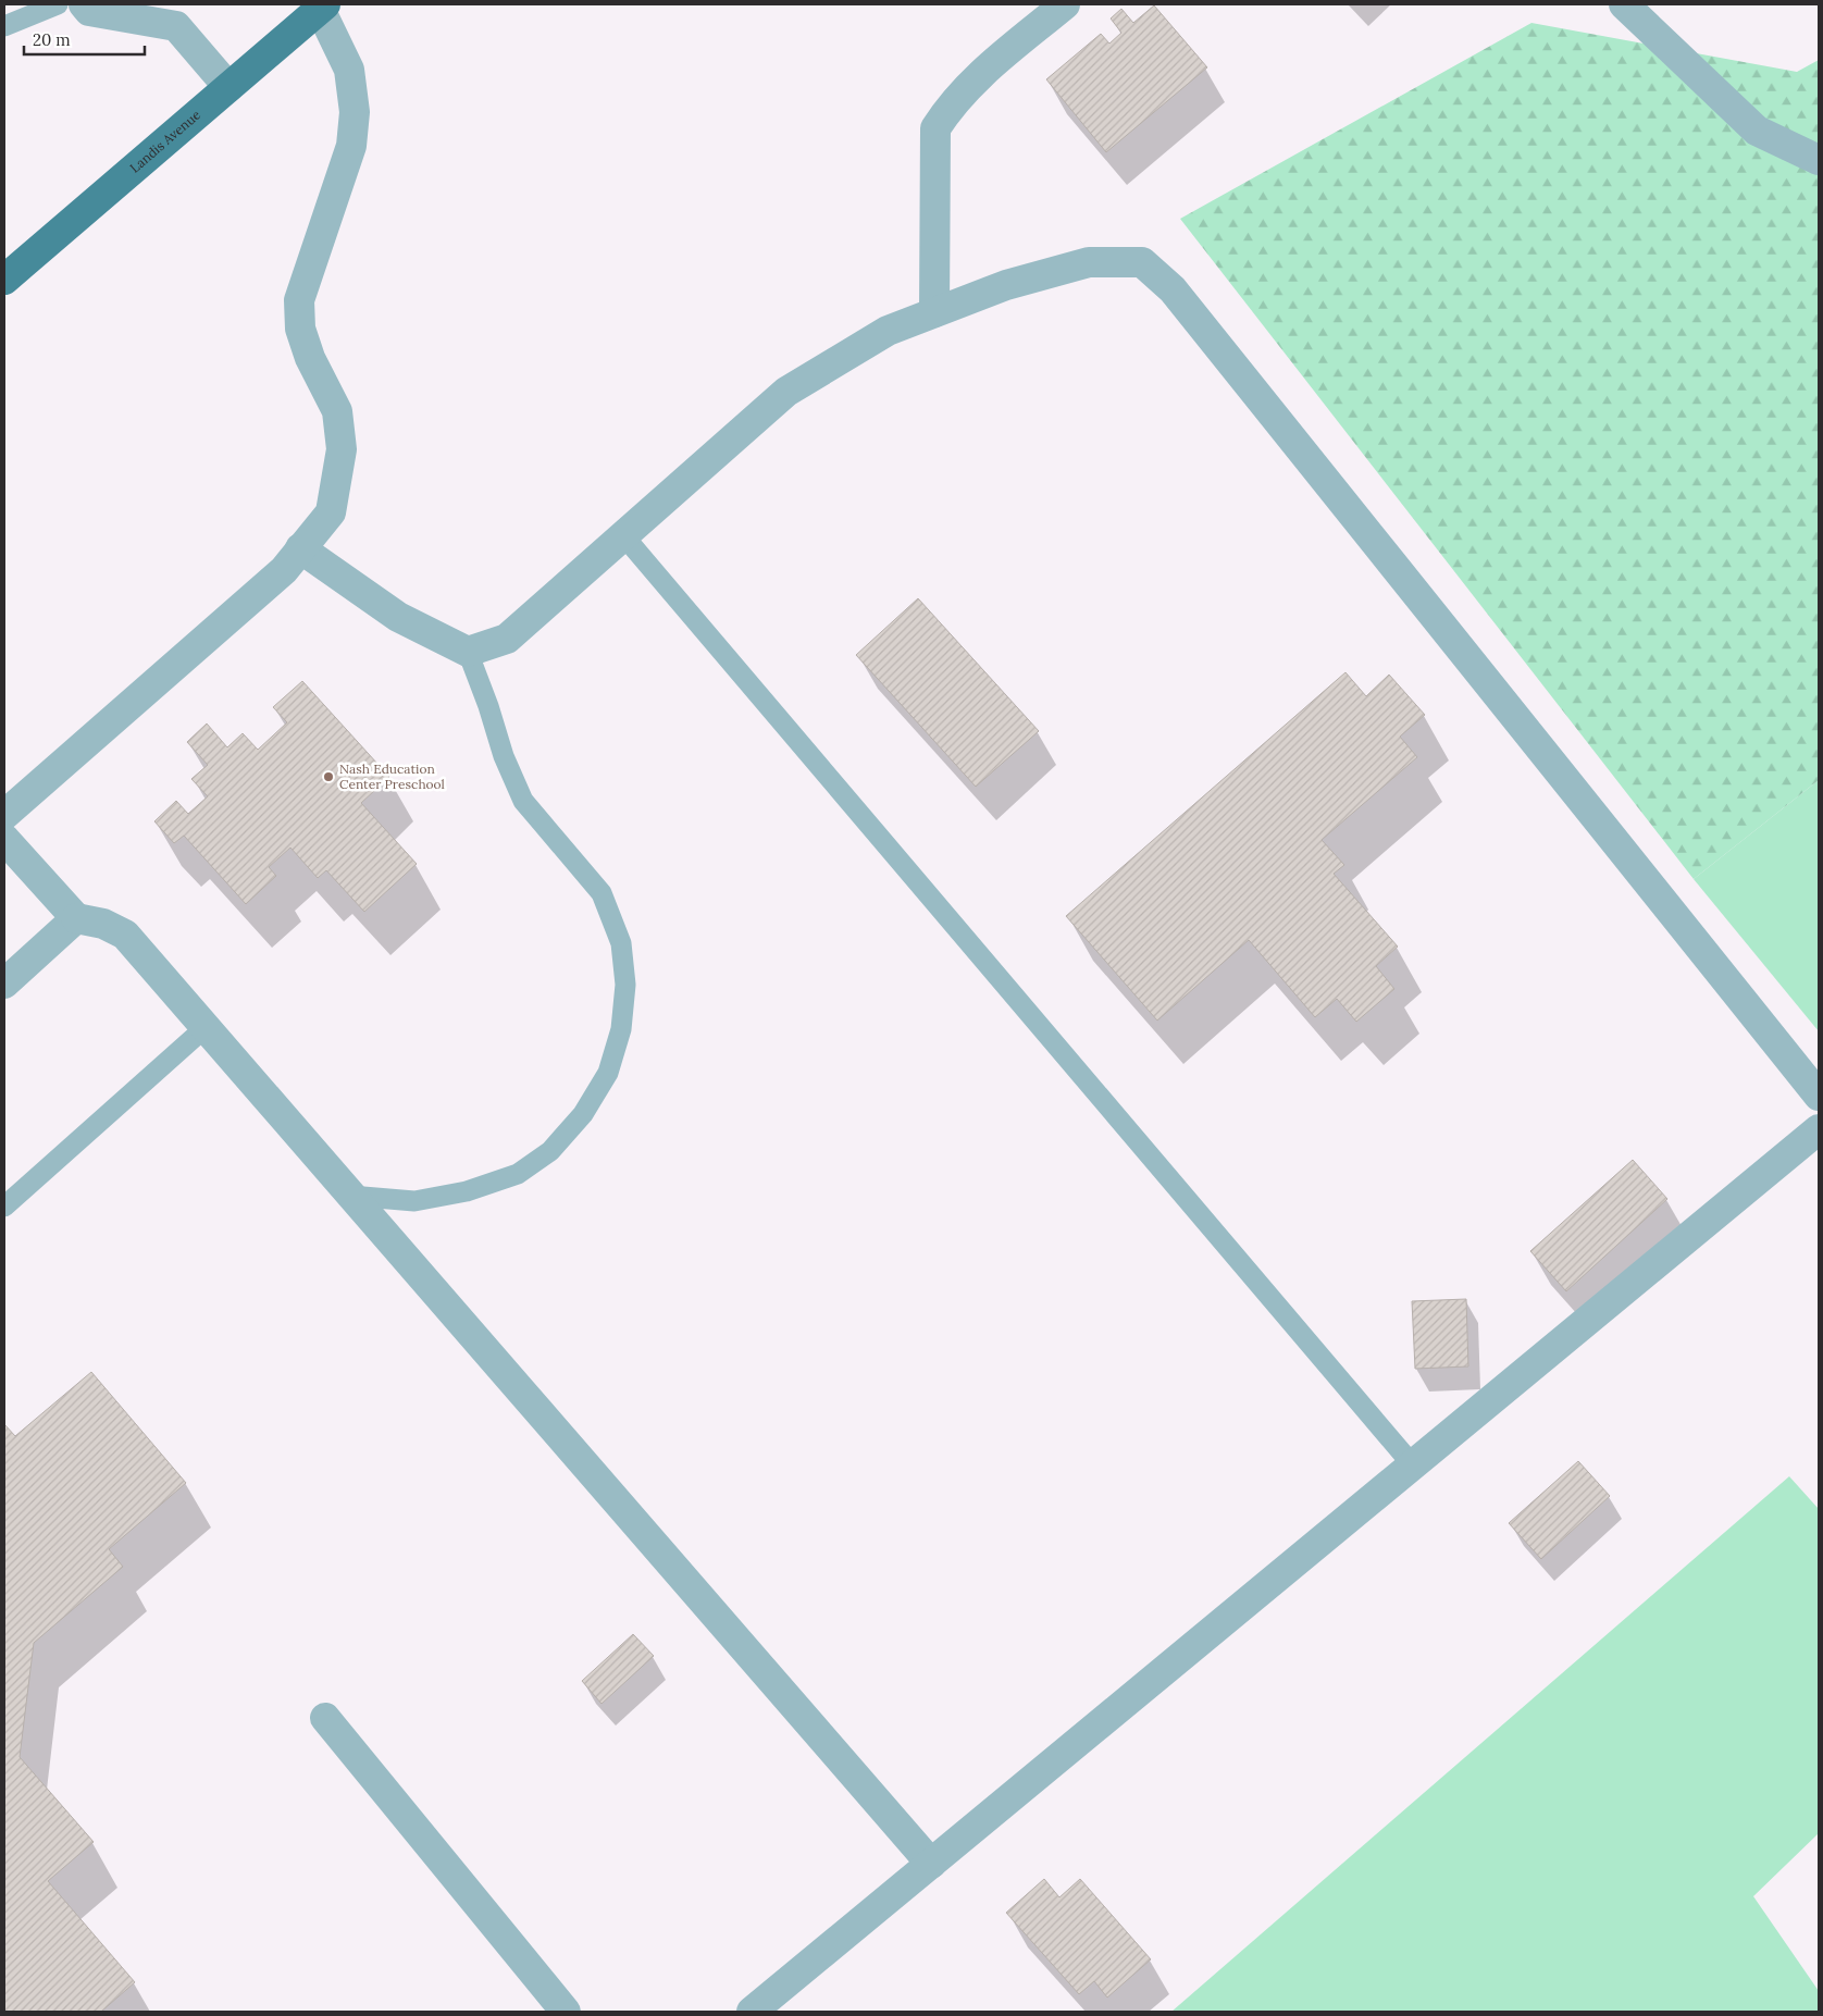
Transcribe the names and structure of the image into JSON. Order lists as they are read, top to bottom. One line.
{"streets":{"main road":["Landis Avenue"]},"places":["Nash Education Center Preschool"],"scale_bar":"20 m"}
